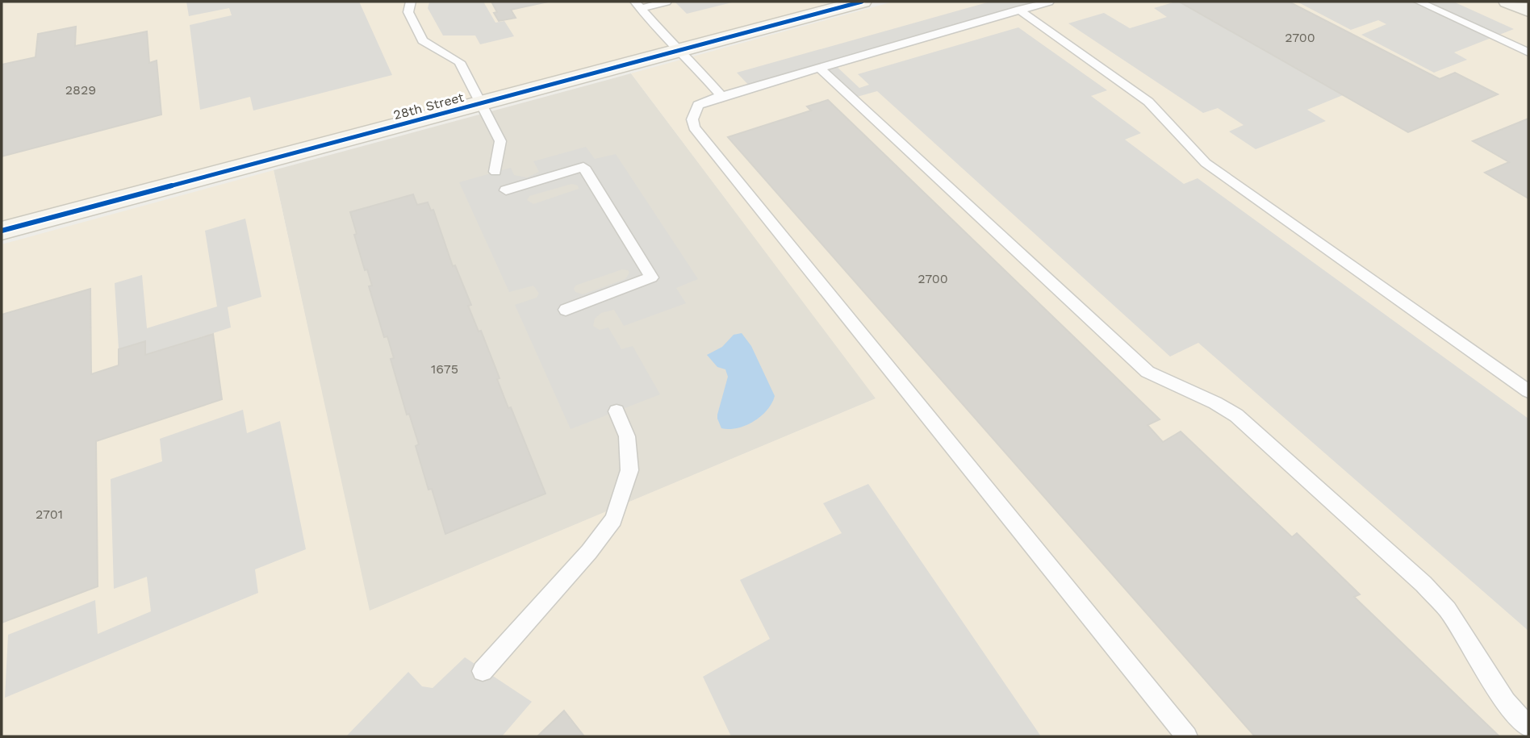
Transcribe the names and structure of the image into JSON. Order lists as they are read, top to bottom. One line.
{"streets":{"street":["28th Street"]},"house_numbers":["2700","2829","2700","1675","2701"]}
